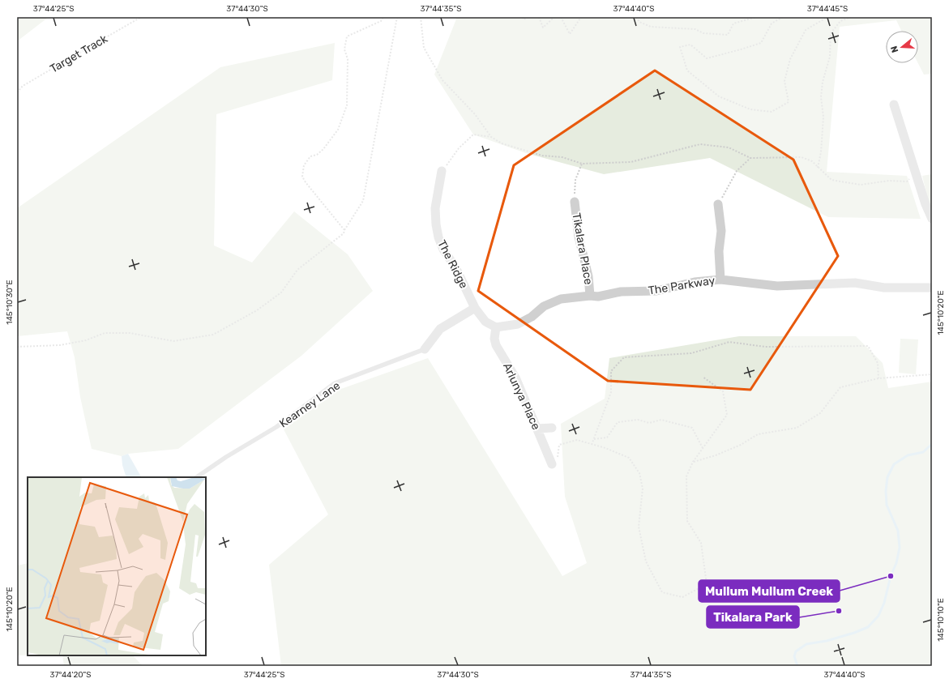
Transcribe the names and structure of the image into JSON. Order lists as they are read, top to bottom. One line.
{"streets":{"street":["Tikalara Place","The Ridge","The Parkway","Arlunya Place","Kearney Lane"],"path":["Target Track"]},"crossings":[["Tikalara Place","The Parkway"],["The Ridge","The Parkway"],["The Ridge","Arlunya Place"],["The Ridge","Kearney Lane"],["The Parkway","Arlunya Place"]],"places":["Mullum Mullum Creek","Tikalara Park"],"north":"left","coordinates":["37°44'25\"S","37°44'30\"S","37°44'35\"S","37°44'40\"S","37°44'45\"S","145°10'30\"E","145°10'20\"E","145°10'10\"E","37°44'20\"S"]}
